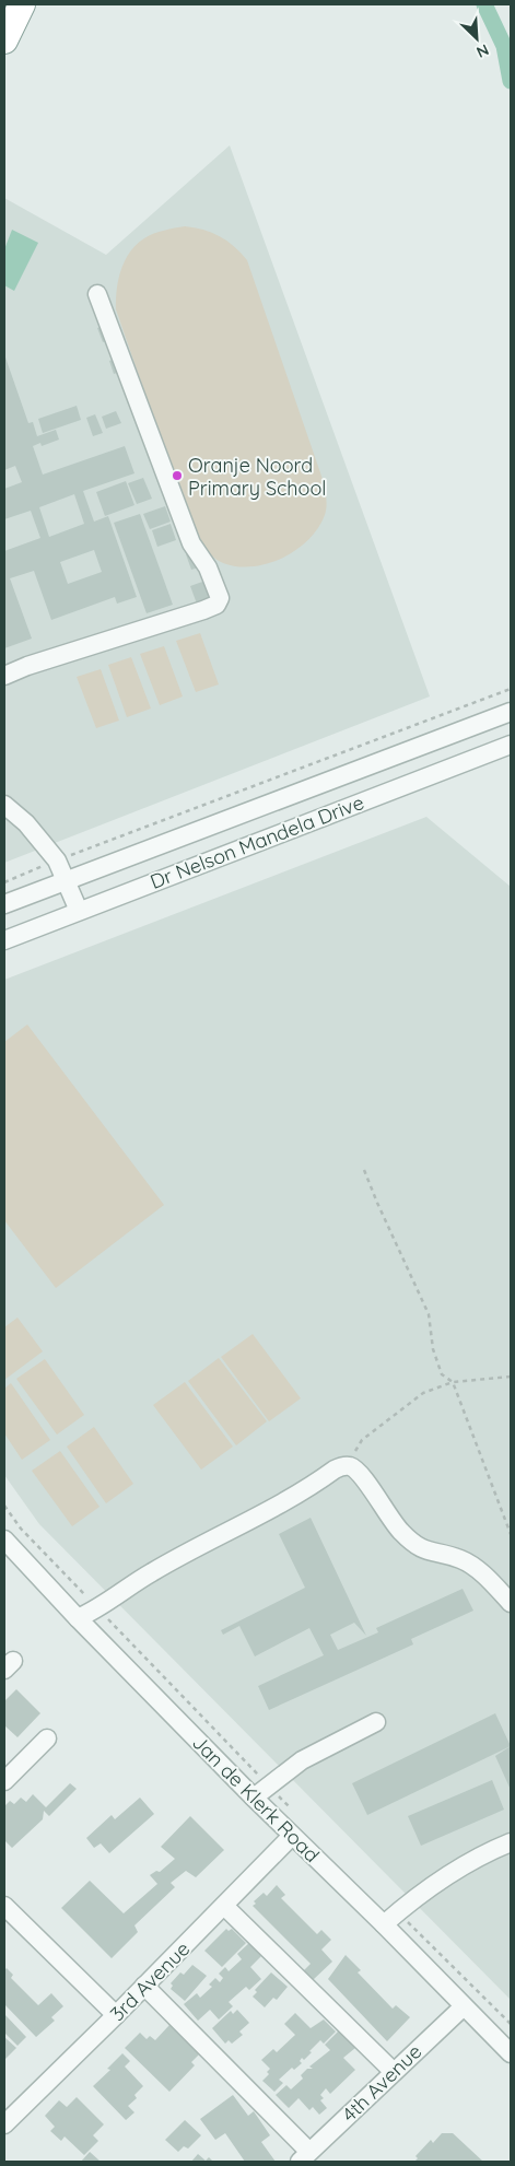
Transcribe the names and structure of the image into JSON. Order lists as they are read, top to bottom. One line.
{"streets":{"street":["Dr Nelson Mandela Drive","Jan de Klerk Road","3rd Avenue","4th Avenue"]},"crossings":[["Jan de Klerk Road","3rd Avenue"],["Jan de Klerk Road","4th Avenue"]],"places":["Oranje Noord Primary School"],"north":"bottom right"}
